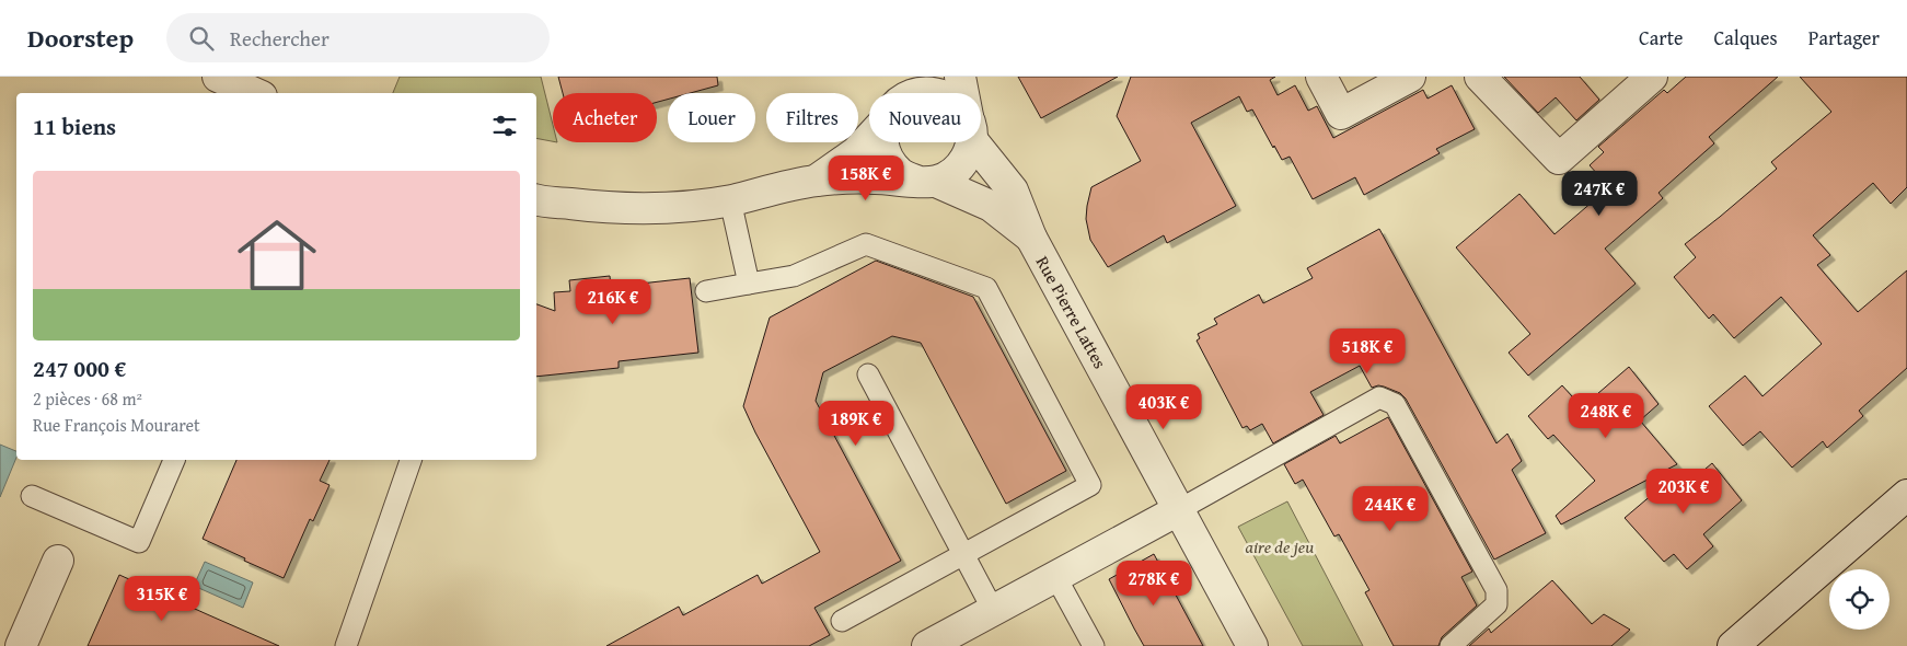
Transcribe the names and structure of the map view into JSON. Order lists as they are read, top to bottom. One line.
{"streets":{"street":["Rue Pierre Lattes"]},"parks":["aire de jeu"],"page":{"header":"Doorstep","search":"Rechercher","nav":["Carte","Calques","Partager"],"chip":["Acheter","Louer","Filtres","Nouveau"],"heading":"11 biens","price":["158K €","247K €","216K €","518K €","403K €","248K €","189K €","203K €","244K €","278K €","315K €"],"list":[{"name":"247 000 €","note":"2 pièces · 68 m² · Rue François Mouraret"}]}}
